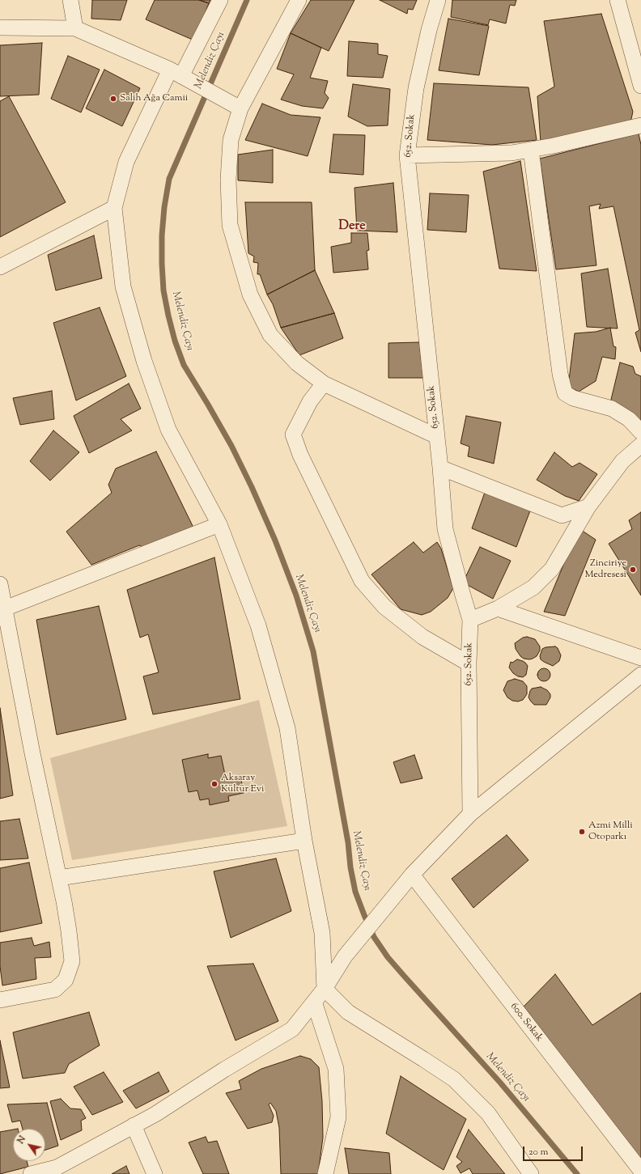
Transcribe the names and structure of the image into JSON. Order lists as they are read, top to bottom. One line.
{"streets":{"street":["652. Sokak","600. Sokak"]},"districts":["Dere"],"water":["Melendiz Çayı"],"places":["Salih Ağa Camii","Zinciriye Medresesi","Aksaray Kültür Evi","Azmi Milli Otoparkı"],"scale_bar":"20 m","north":"top left"}
